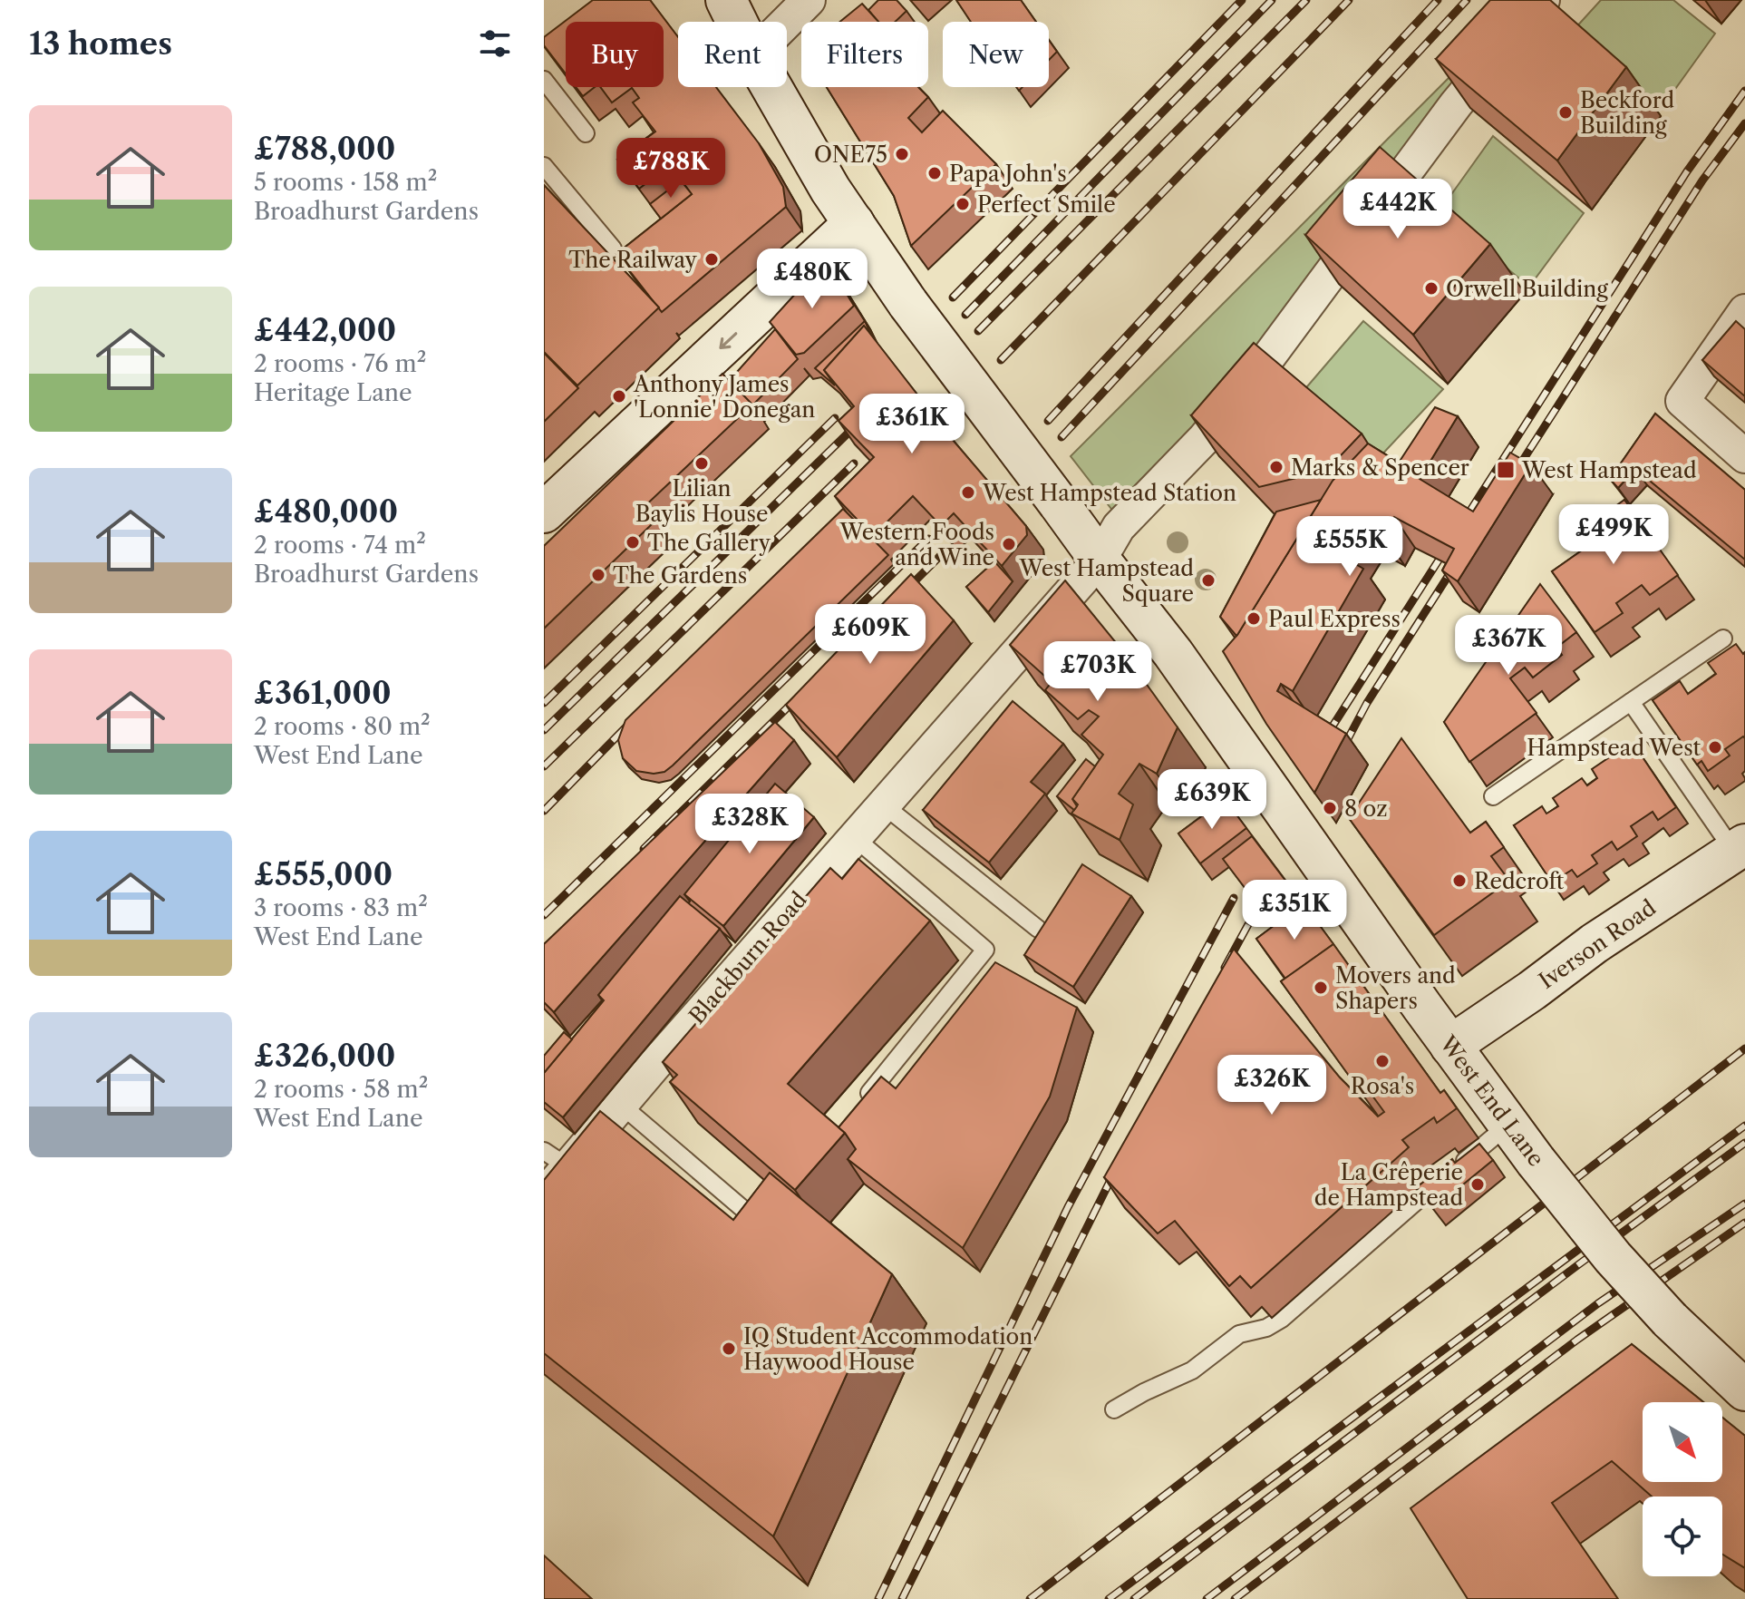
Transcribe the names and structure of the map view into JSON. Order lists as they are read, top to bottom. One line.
{"streets":{"main road":["Iverson Road","West End Lane"],"street":["Blackburn Road"]},"crossings":[["Iverson Road","West End Lane"],["Blackburn Road","West End Lane"]],"places":{"other":["Beckford Building","ONE75","Papa John's","Perfect Smile","The Railway","Orwell Building","Anthony James 'Lonnie' Donegan","Lilian Baylis House","Marks & Spencer","West Hampstead Station","The Gallery","Western Foods and Wine","The Gardens","West Hampstead Square","Paul Express","Hampstead West","8 oz","Redcroft","Movers and Shapers","Rosa's","La Crêperie de Hampstead","IQ Student Accommodation Haywood House"],"transit":["West Hampstead"]},"north":"bottom right","page":{"heading":"13 homes","chip":["Buy","Rent","Filters","New"],"list":[{"name":"£788,000","note":"5 rooms · 158 m² · Broadhurst Gardens"},{"name":"£442,000","note":"2 rooms · 76 m² · Heritage Lane"},{"name":"£480,000","note":"2 rooms · 74 m² · Broadhurst Gardens"},{"name":"£361,000","note":"2 rooms · 80 m² · West End Lane"},{"name":"£555,000","note":"3 rooms · 83 m² · West End Lane"},{"name":"£326,000","note":"2 rooms · 58 m² · West End Lane"}],"price":["£788K","£442K","£480K","£361K","£499K","£555K","£609K","£367K","£703K","£639K","£328K","£351K","£326K"]}}
